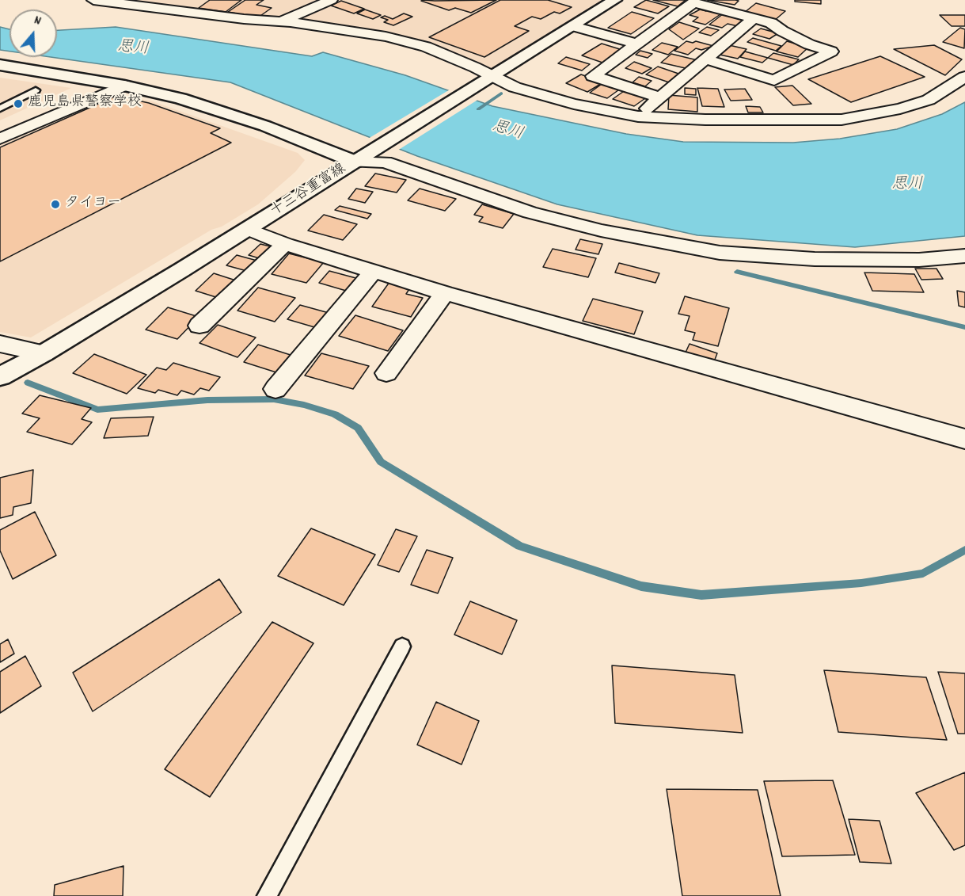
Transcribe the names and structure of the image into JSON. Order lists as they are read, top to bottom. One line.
{"streets":{"main road":["十三谷重富線"]},"water":["思川"],"places":["鹿児島県警察学校","タイヨー"],"north":"top"}
